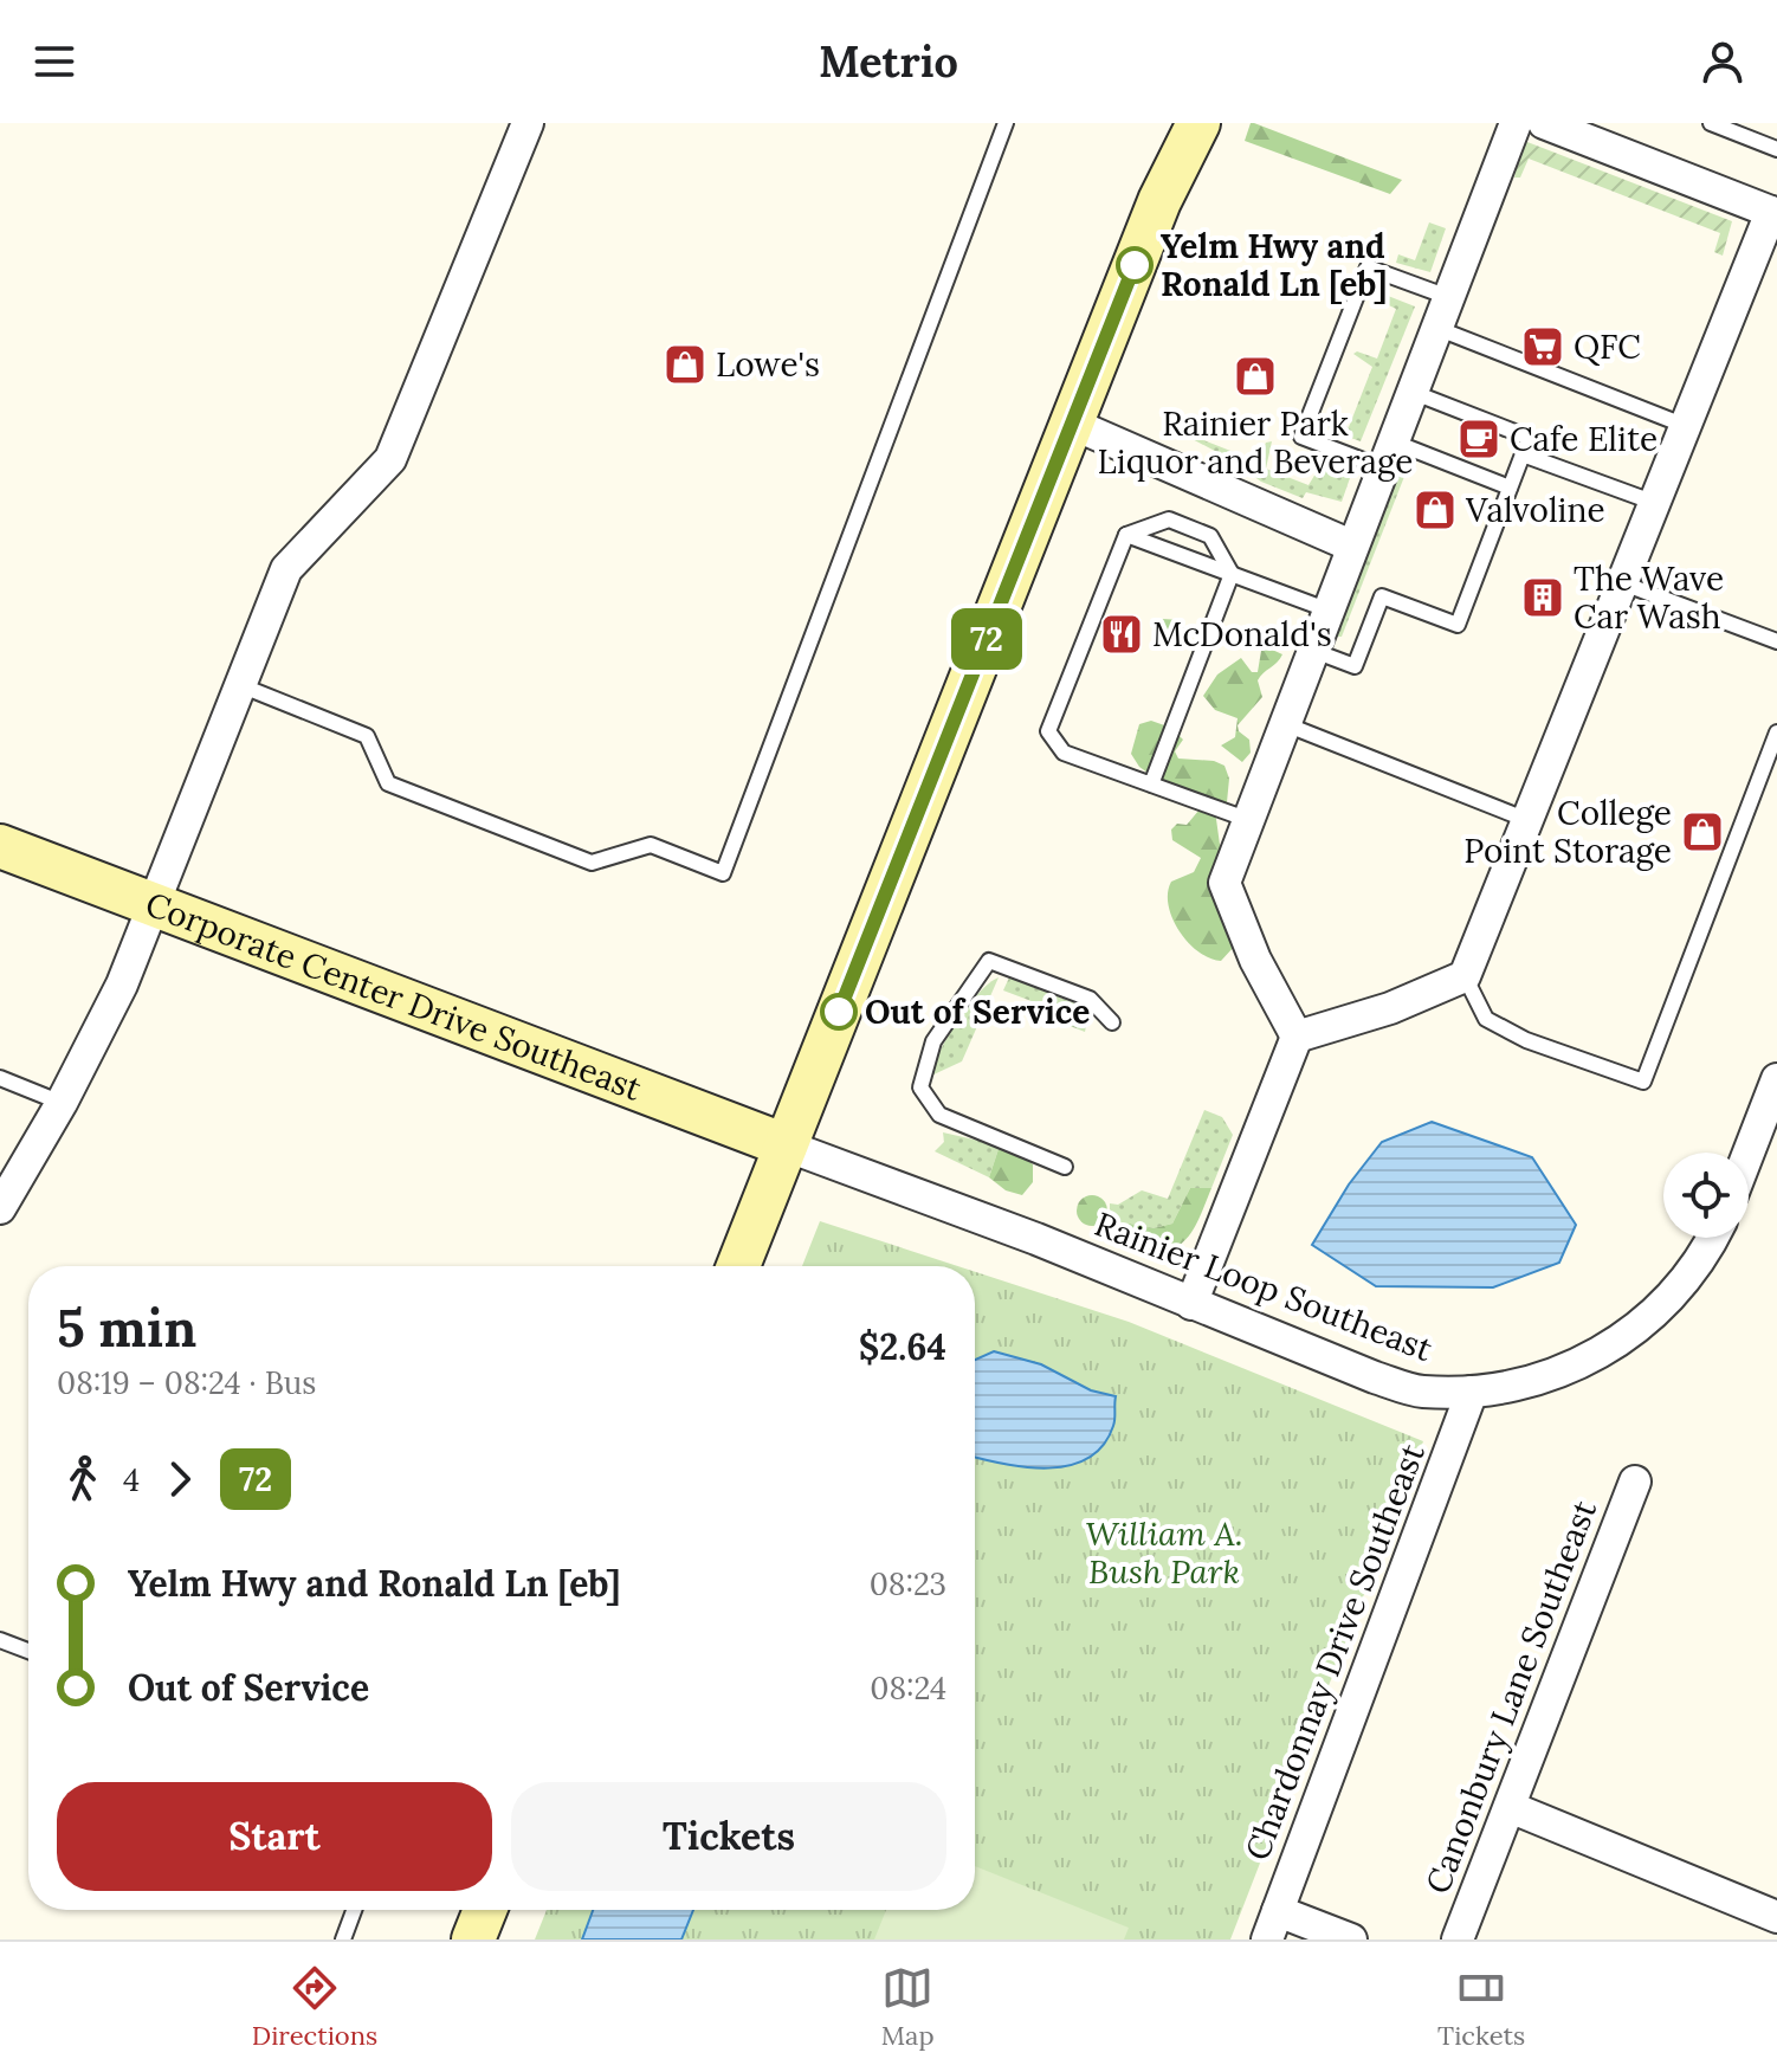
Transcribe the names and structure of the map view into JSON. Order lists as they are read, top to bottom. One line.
{"streets":{"main road":["Corporate Center Drive Southeast"],"street":["Rainier Loop Southeast","Chardonnay Drive Southeast","Canonbury Lane Southeast"]},"crossings":[["Corporate Center Drive Southeast","Rainier Loop Southeast"],["Rainier Loop Southeast","Chardonnay Drive Southeast"]],"parks":["William A. Bush Park"],"places":{"other":["Yelm Hwy and Ronald Ln [eb]","Out of Service"],"supermarket":["QFC"],"shop":["Lowe's","Rainier Park Liquor and Beverage","Valvoline","College Point Storage"],"cafe":["Cafe Elite"],"building":["The Wave Car Wash"],"restaurant":["McDonald's"]},"lines":["bus line 72"],"page":{"header":"Metrio","on_map":"72","heading":["5 min","08:19 – 08:24 · Bus","$2.64"],"legs":["4","72"],"list":[{"name":"Yelm Hwy and Ronald Ln [eb]","value":"08:23"},{"name":"Out of Service","value":"08:24"}],"buttons":["Start","Tickets"],"tabs":["Directions","Map","Tickets"]}}
